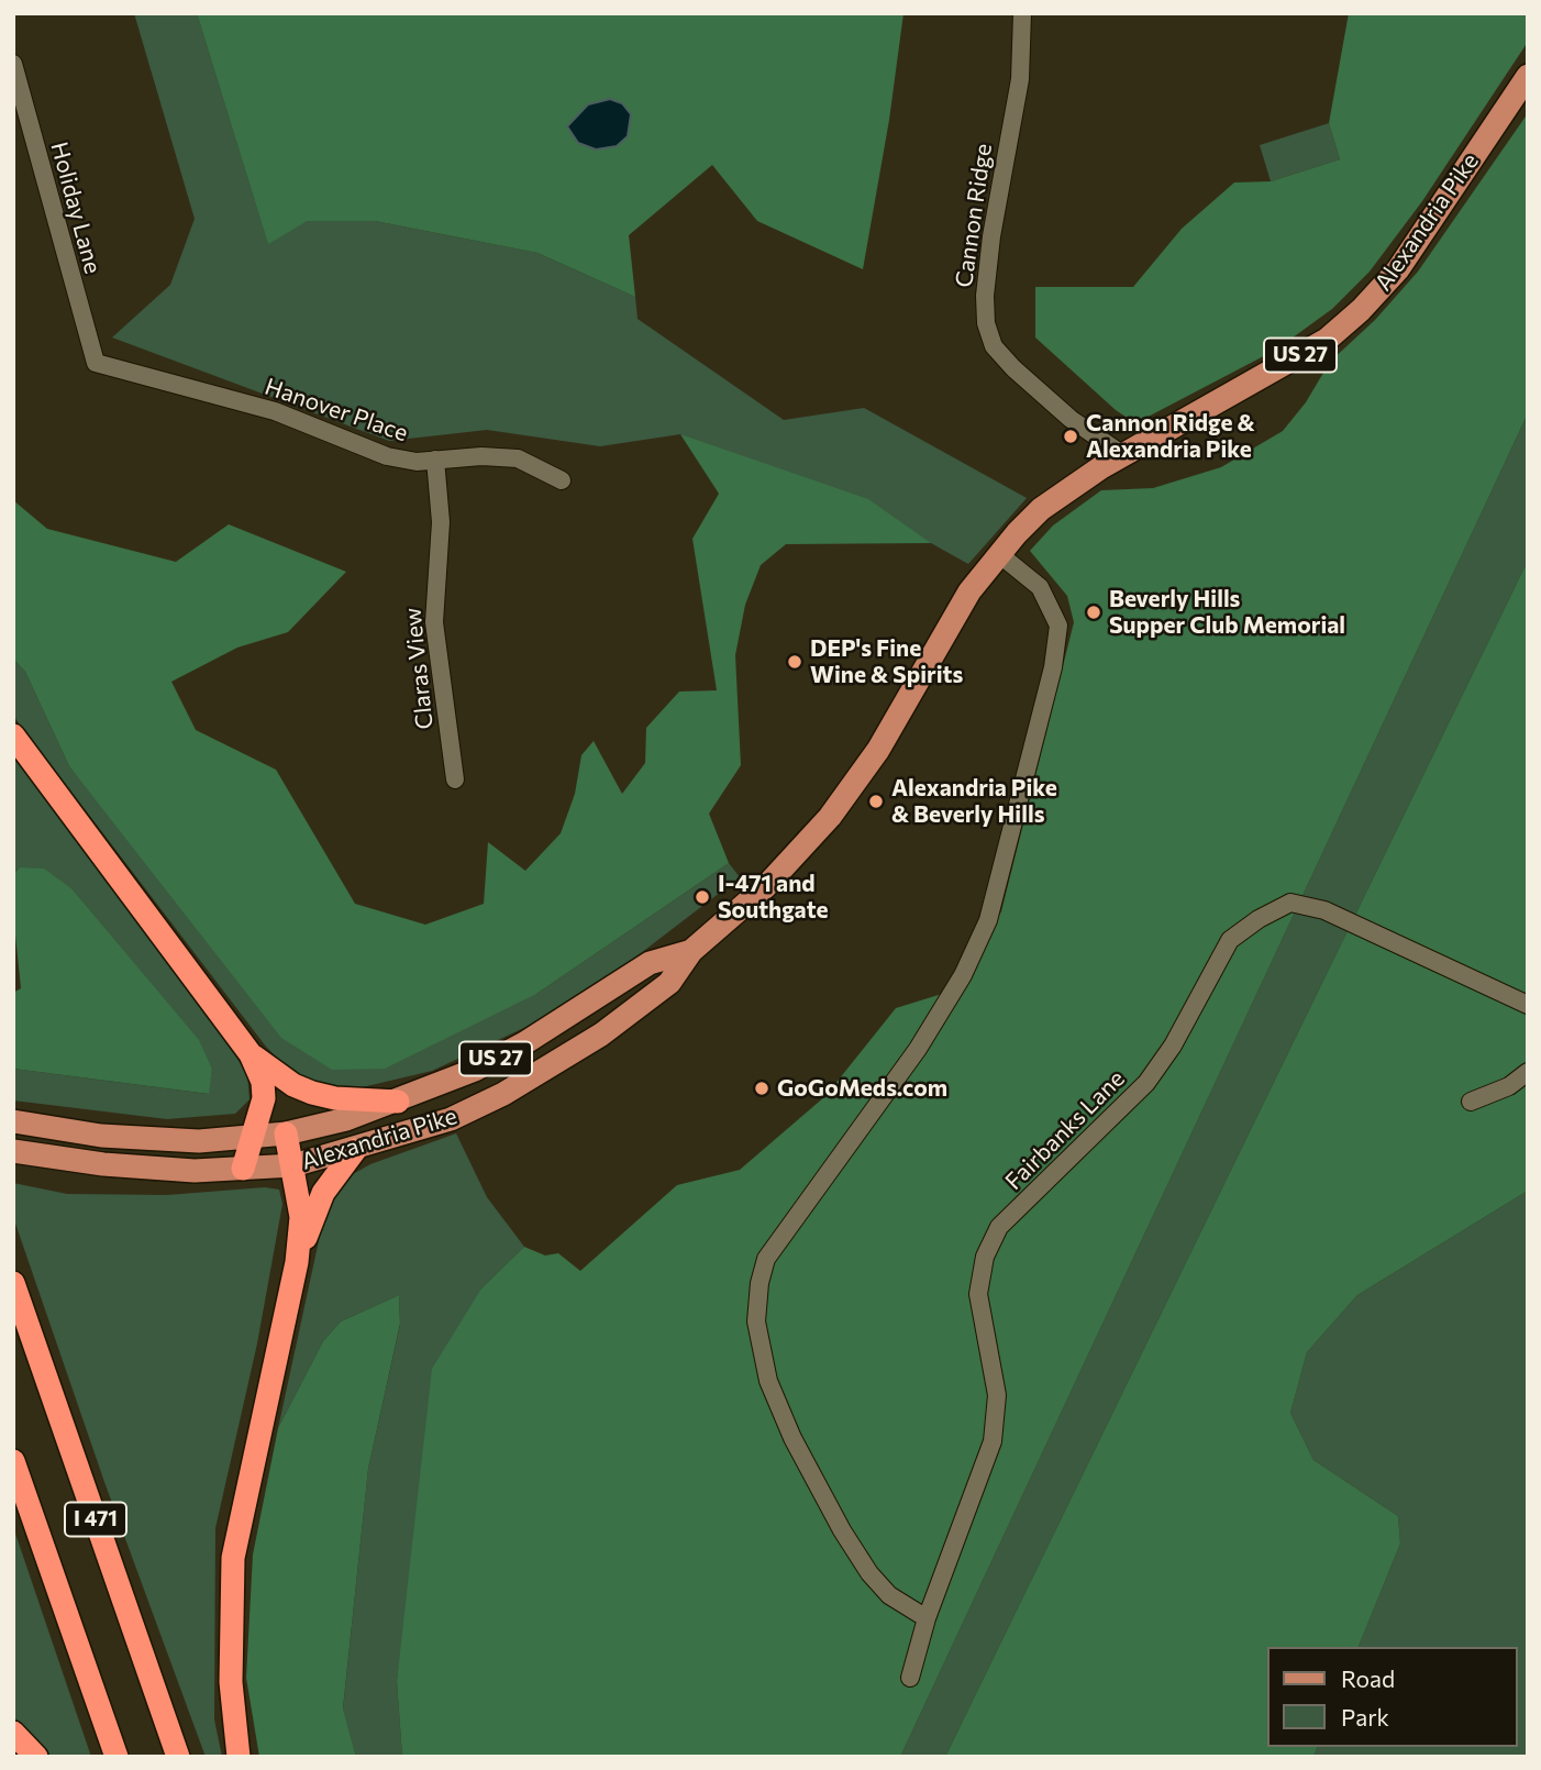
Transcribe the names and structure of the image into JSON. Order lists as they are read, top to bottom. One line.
{"streets":{"highway":["I 471"],"main road":["Alexandria Pike","US 27"],"street":["Holiday Lane","Cannon Ridge","Hanover Place","Claras View","Fairbanks Lane"]},"crossings":[["Holiday Lane","Hanover Place"],["Cannon Ridge","Alexandria Pike"],["Hanover Place","Claras View"]],"places":["Cannon Ridge & Alexandria Pike","Beverly Hills Supper Club Memorial","DEP's Fine Wine & Spirits","Alexandria Pike & Beverly Hills","I-471 and Southgate","GoGoMeds.com"],"legend":["Road","Park"]}
